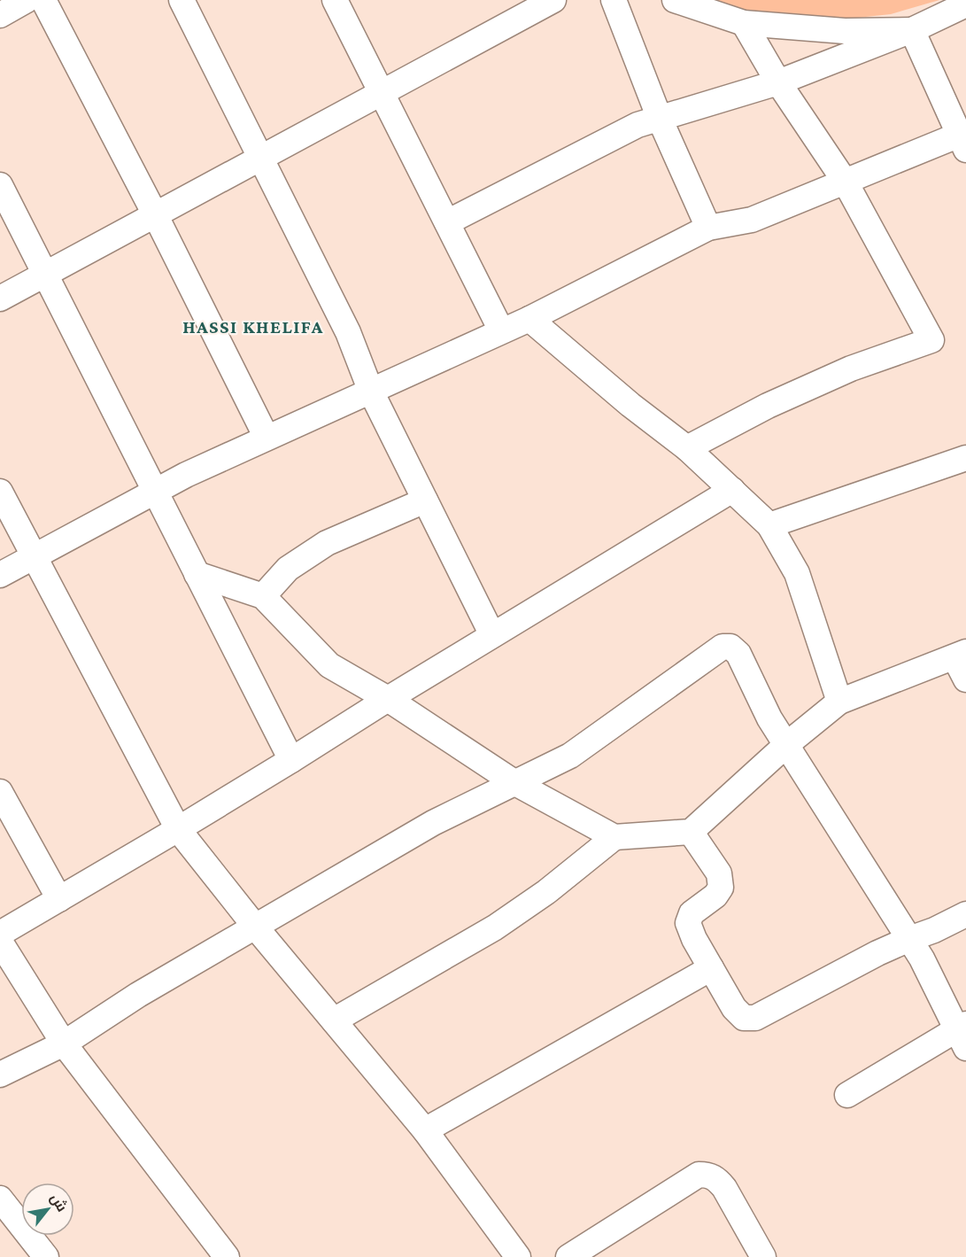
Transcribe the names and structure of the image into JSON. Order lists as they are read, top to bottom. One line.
{"districts":["HASSI KHELIFA"],"north":"top right"}
